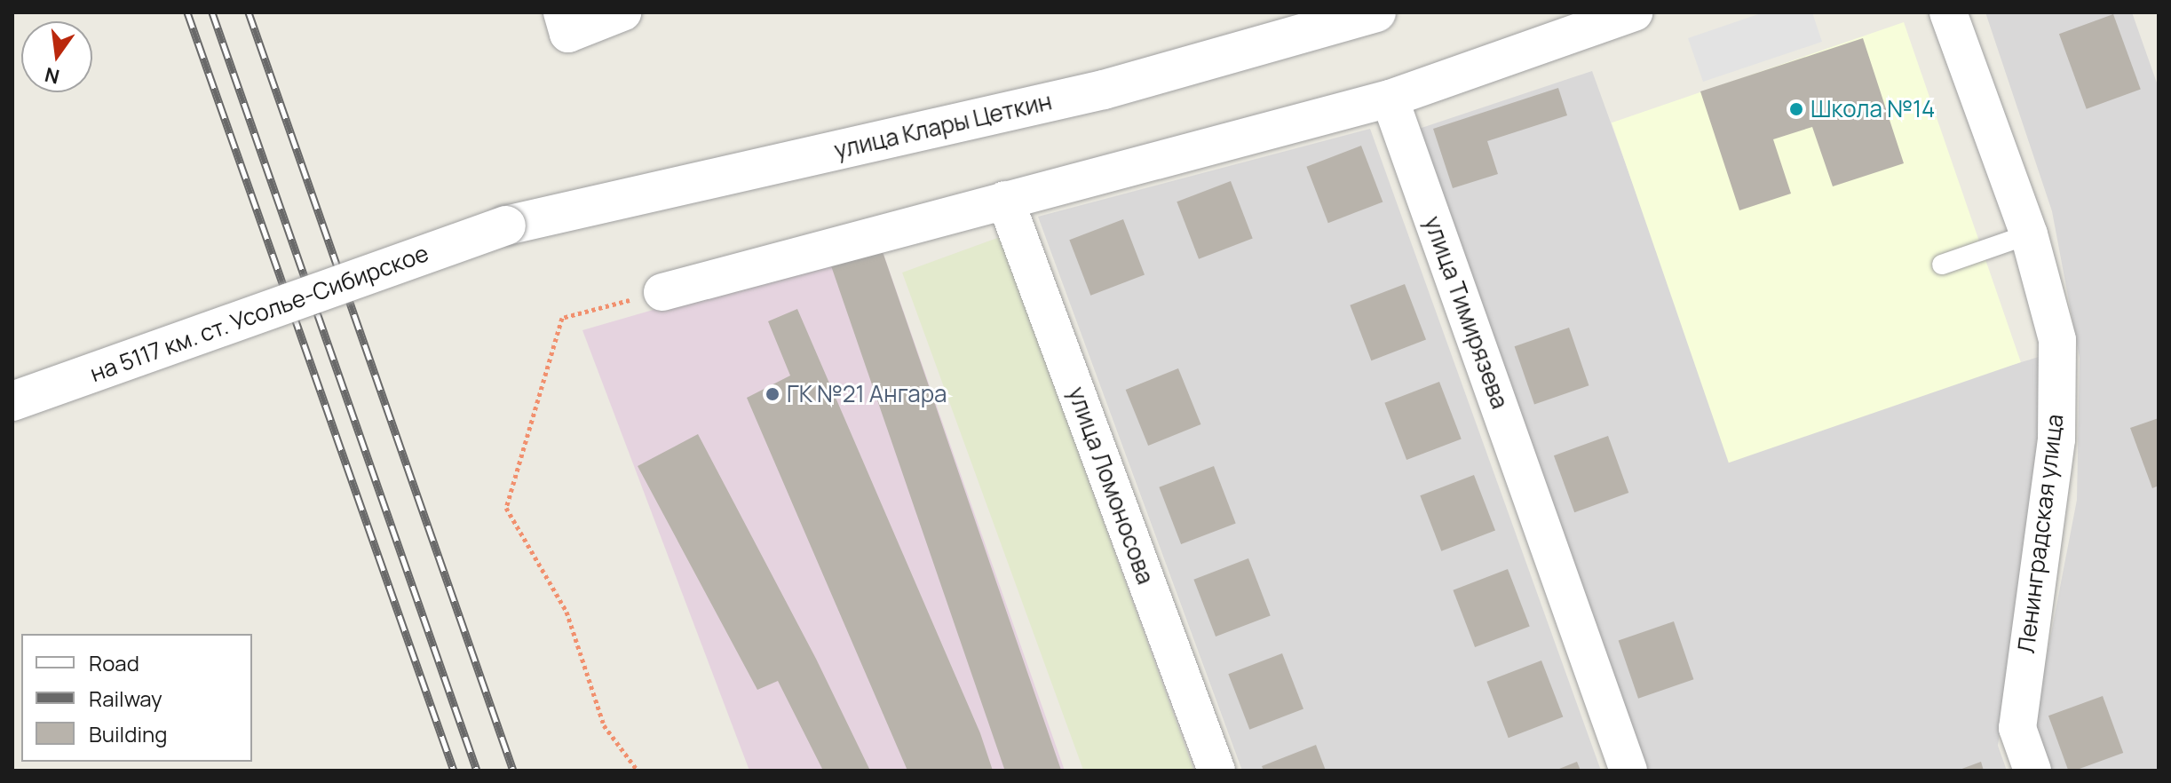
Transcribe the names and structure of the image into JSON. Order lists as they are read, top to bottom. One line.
{"streets":{"street":["улица Клары Цеткин","улица Тимирязева","на 5117 км. ст. Усолье-Сибирское","улица Ломоносова","Ленинградская улица"]},"crossings":[["улица Клары Цеткин","на 5117 км. ст. Усолье-Сибирское"]],"places":["Школа №14","ГК №21 Ангара"],"legend":["Road","Railway","Building"],"north":"bottom"}
